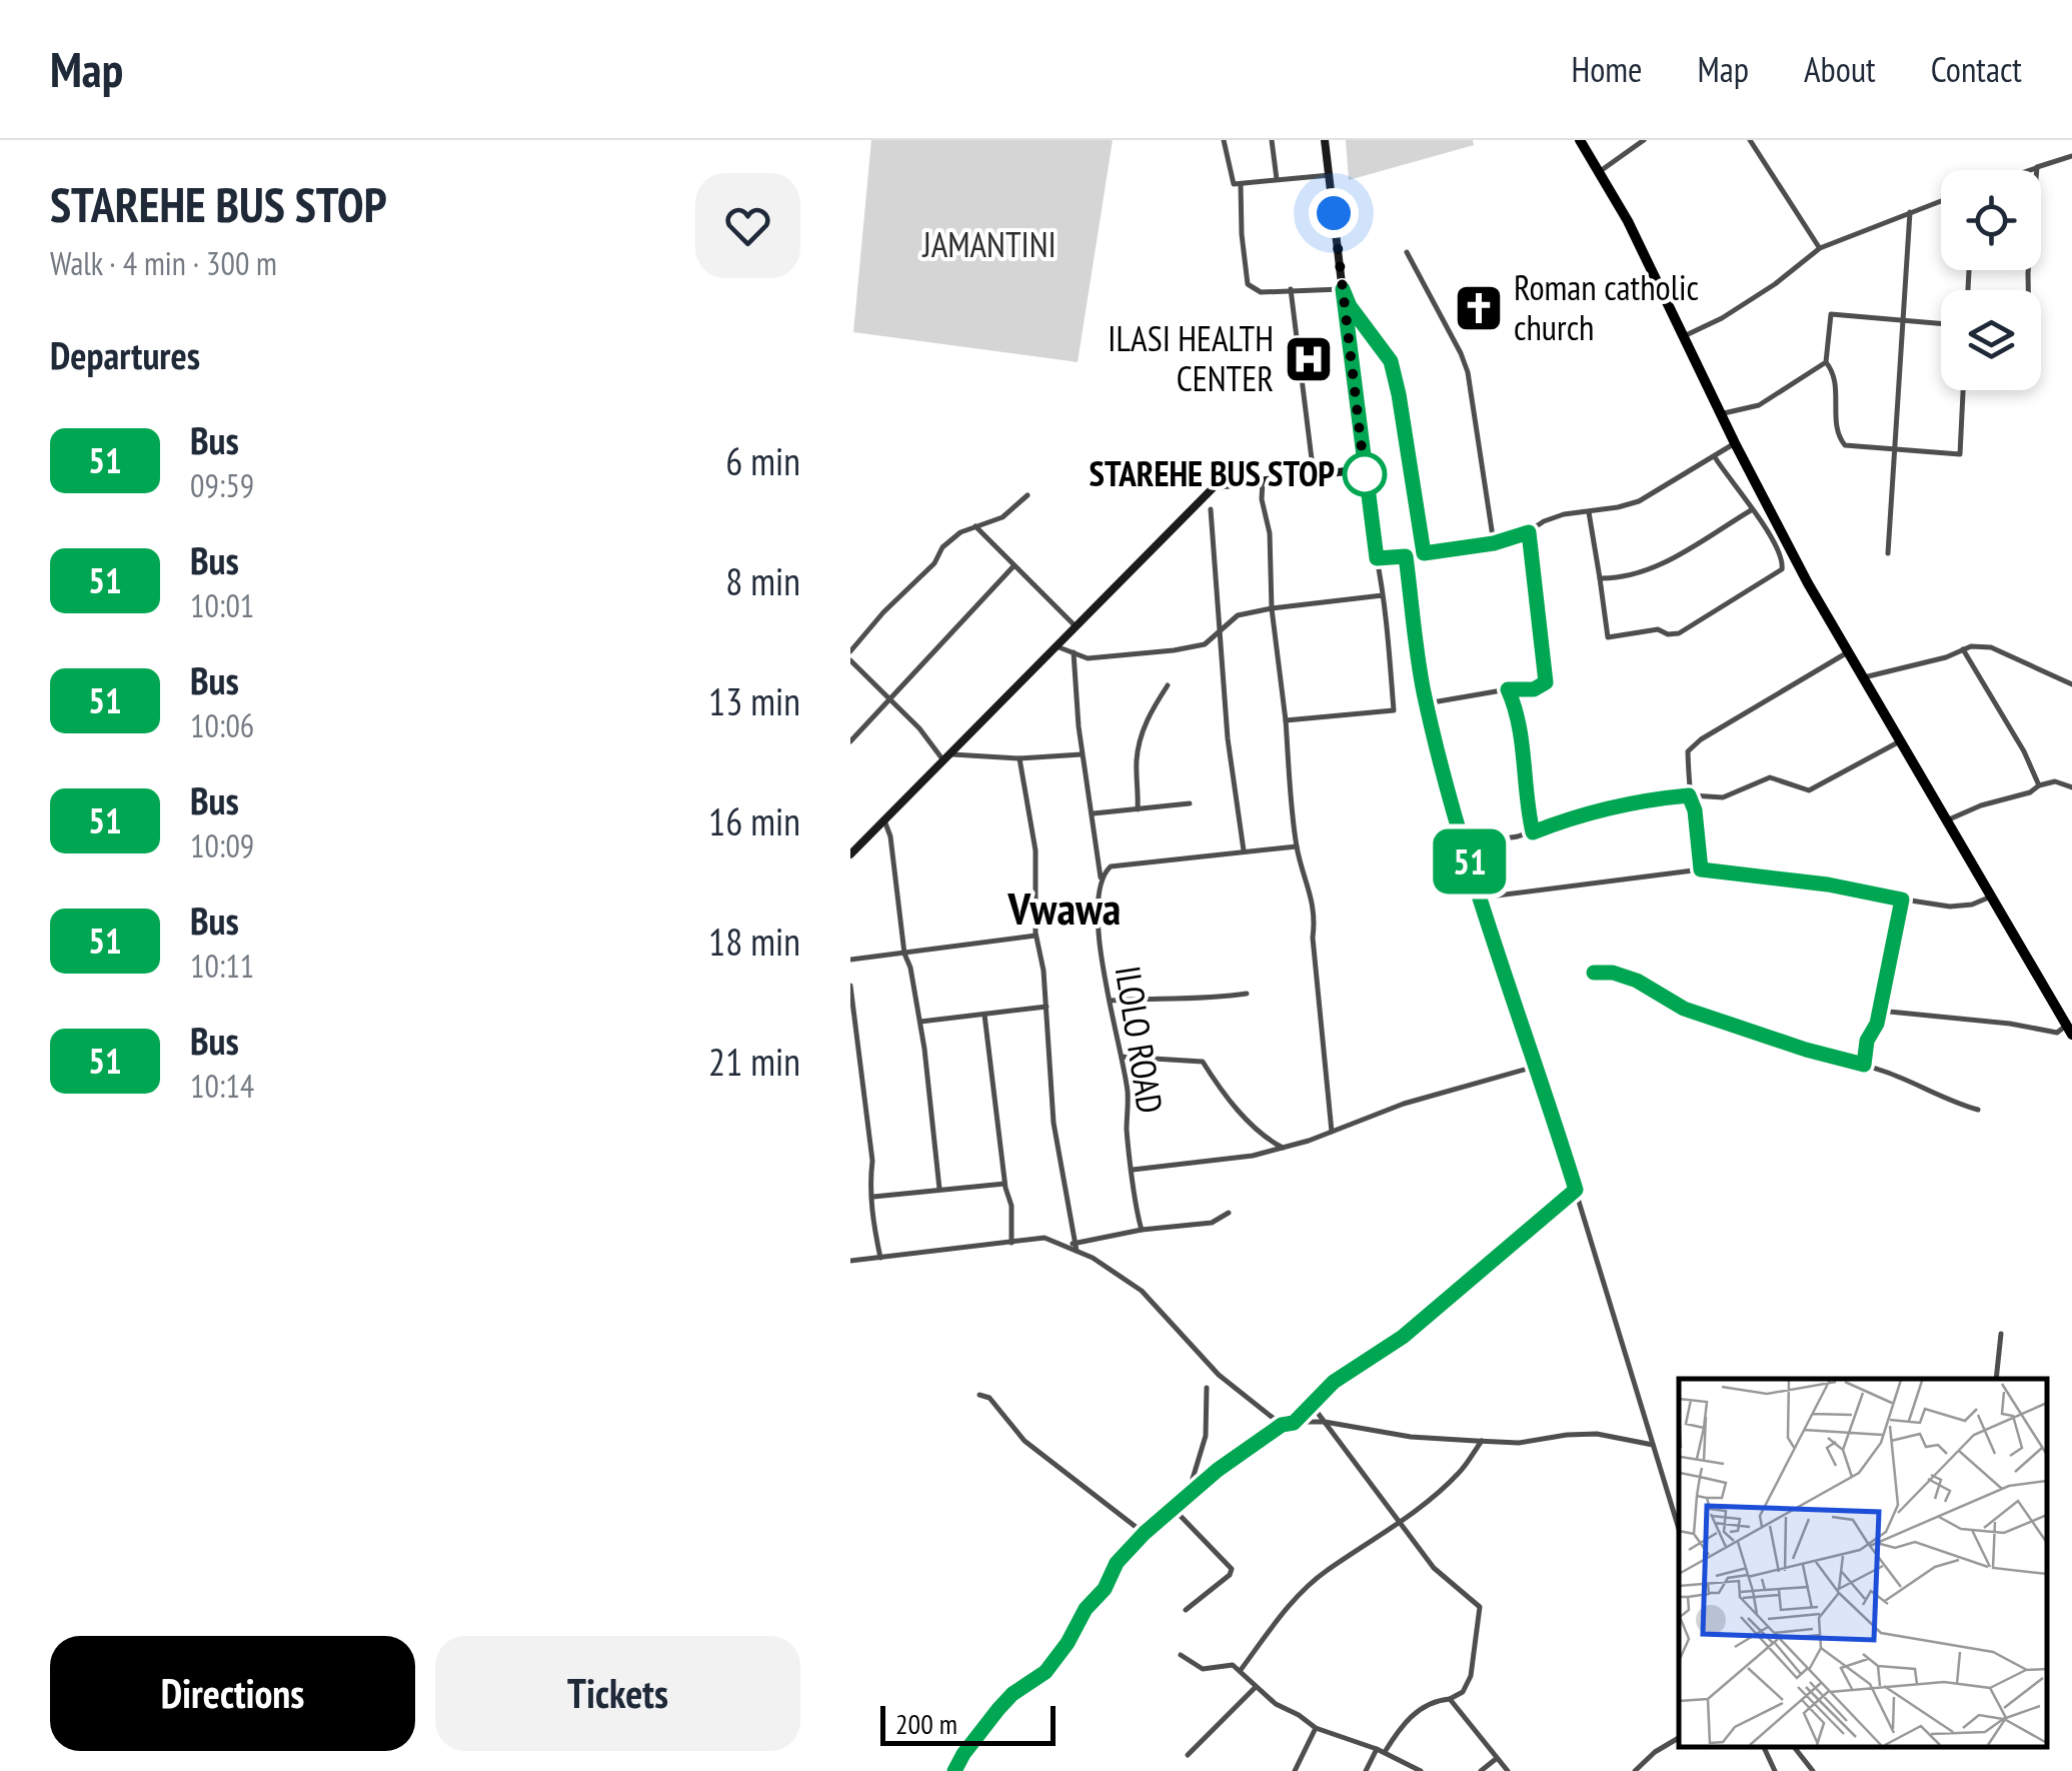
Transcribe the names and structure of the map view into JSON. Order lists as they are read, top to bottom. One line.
{"streets":{"street":["ILOLO ROAD"]},"districts":["Vwawa"],"parks":["JAMANTINI"],"places":{"church":["Roman catholic church"],"hospital":["ILASI HEALTH CENTER"],"other":["STAREHE BUS STOP"]},"lines":["bus line 51"],"scale_bar":"200 m","page":{"header":"Map","nav":["Home","Map","About","Contact"],"heading":[["STAREHE BUS STOP","Walk · 4 min · 300 m"],"Departures"],"on_map":"51","list":[{"mark":"51","name":"Bus","note":"09:59","value":"6 min"},{"mark":"51","name":"Bus","note":"10:01","value":"8 min"},{"mark":"51","name":"Bus","note":"10:06","value":"13 min"},{"mark":"51","name":"Bus","note":"10:09","value":"16 min"},{"mark":"51","name":"Bus","note":"10:11","value":"18 min"},{"mark":"51","name":"Bus","note":"10:14","value":"21 min"}],"buttons":["Directions","Tickets"],"scale":"200 m"}}
